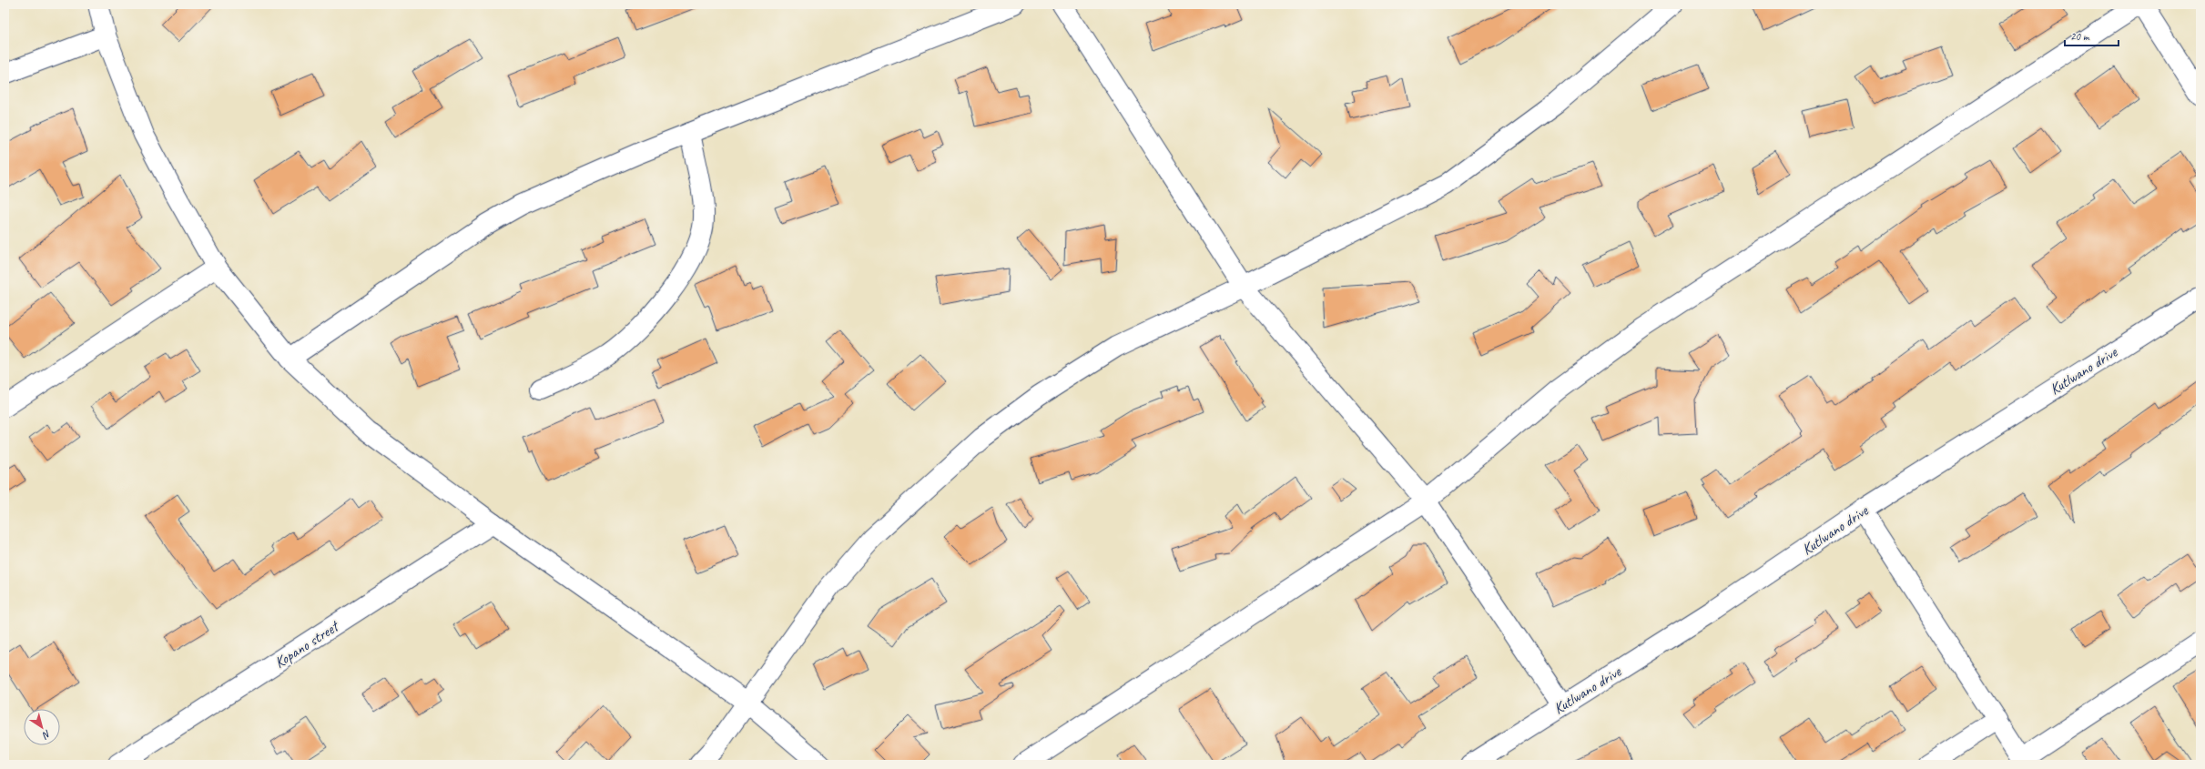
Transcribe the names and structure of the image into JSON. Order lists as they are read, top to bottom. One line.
{"streets":{"street":["Kutlwano drive","Kopano street"]},"scale_bar":"20 m","north":"bottom right"}
